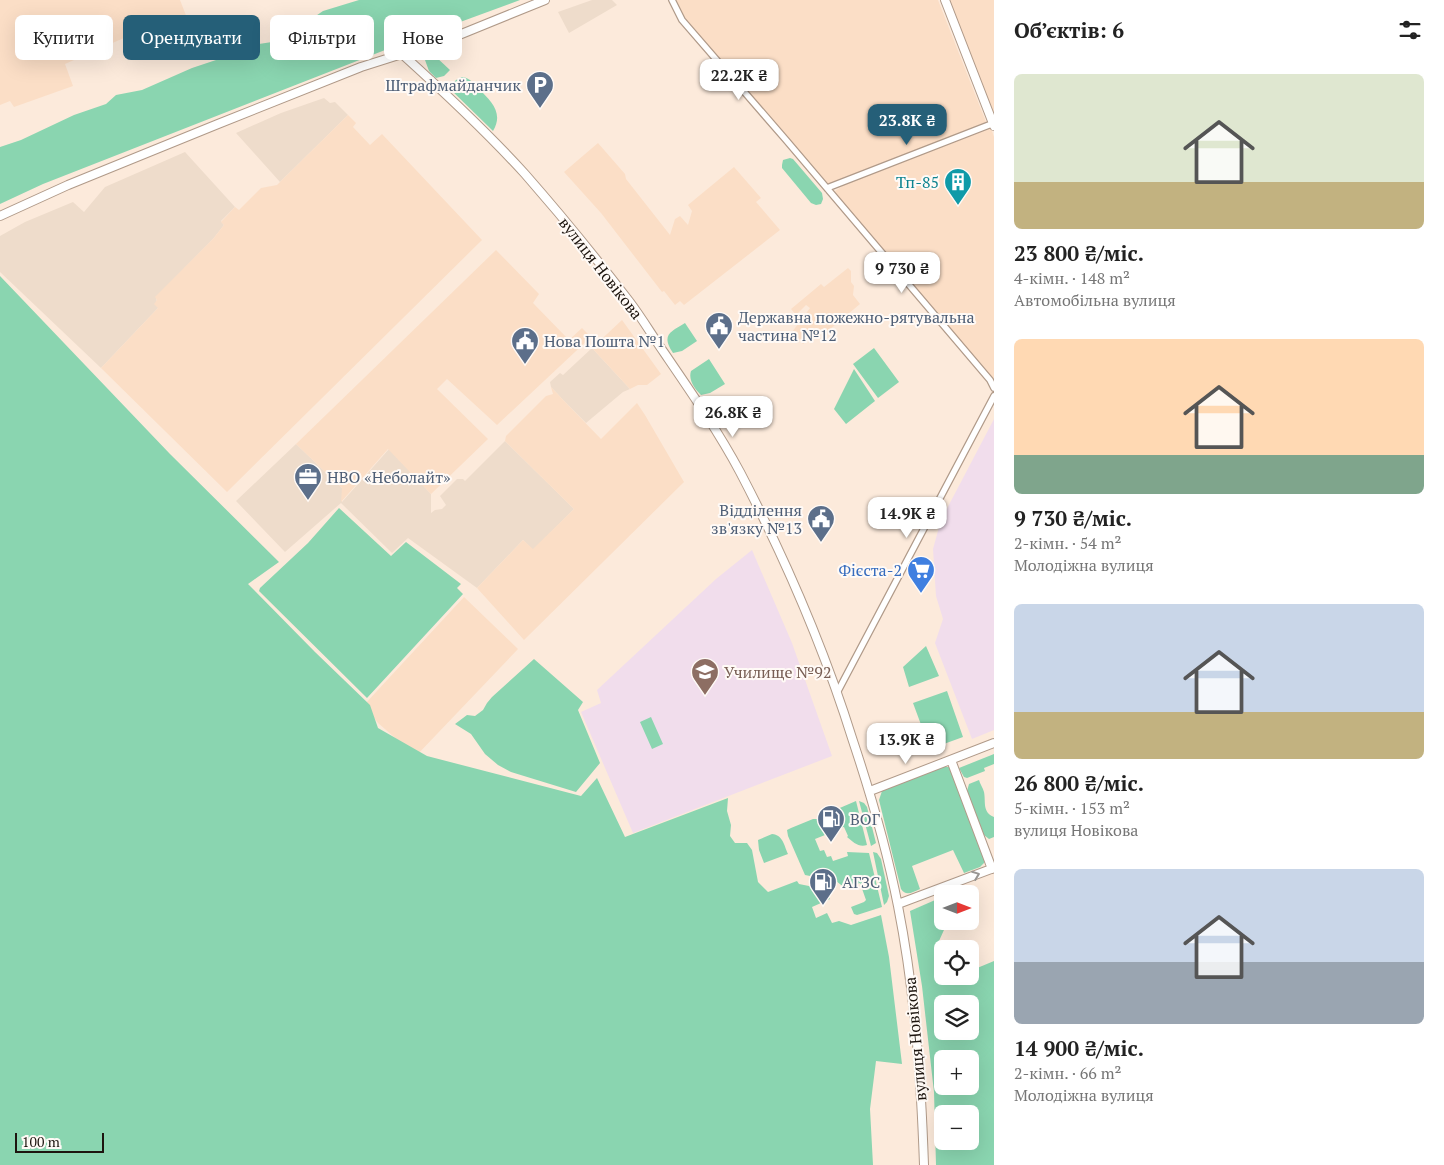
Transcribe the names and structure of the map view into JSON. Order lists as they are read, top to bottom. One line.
{"streets":{"main road":["вулиця Новікова"]},"places":{"parking":["Штрафмайданчик"],"building":["Тп-85"],"public building":["Державна пожежно-рятувальна частина №12","Нова Пошта №1","Відділення зв'язку №13"],"office":["НВО «Неболайт»"],"supermarket":["Фiєста-2"],"school or university":["Училище №92"],"fuel station":["ВОГ","АГЗС"]},"scale_bar":"100 m","north":"right","page":{"heading":"Об’єктів: 6","chip":["Купити","Орендувати","Фільтри","Нове"],"price":["22.2K ₴","23.8K ₴","9 730 ₴","26.8K ₴","14.9K ₴","13.9K ₴"],"list":[{"name":"23 800 ₴/міс.","note":"4-кімн. · 148 m² · Автомобільна вулиця"},{"name":"9 730 ₴/міс.","note":"2-кімн. · 54 m² · Молодіжна вулиця"},{"name":"26 800 ₴/міс.","note":"5-кімн. · 153 m² · вулиця Новікова"},{"name":"14 900 ₴/міс.","note":"2-кімн. · 66 m² · Молодіжна вулиця"}],"map_buttons":["+","−"],"scale":"100 m"}}
